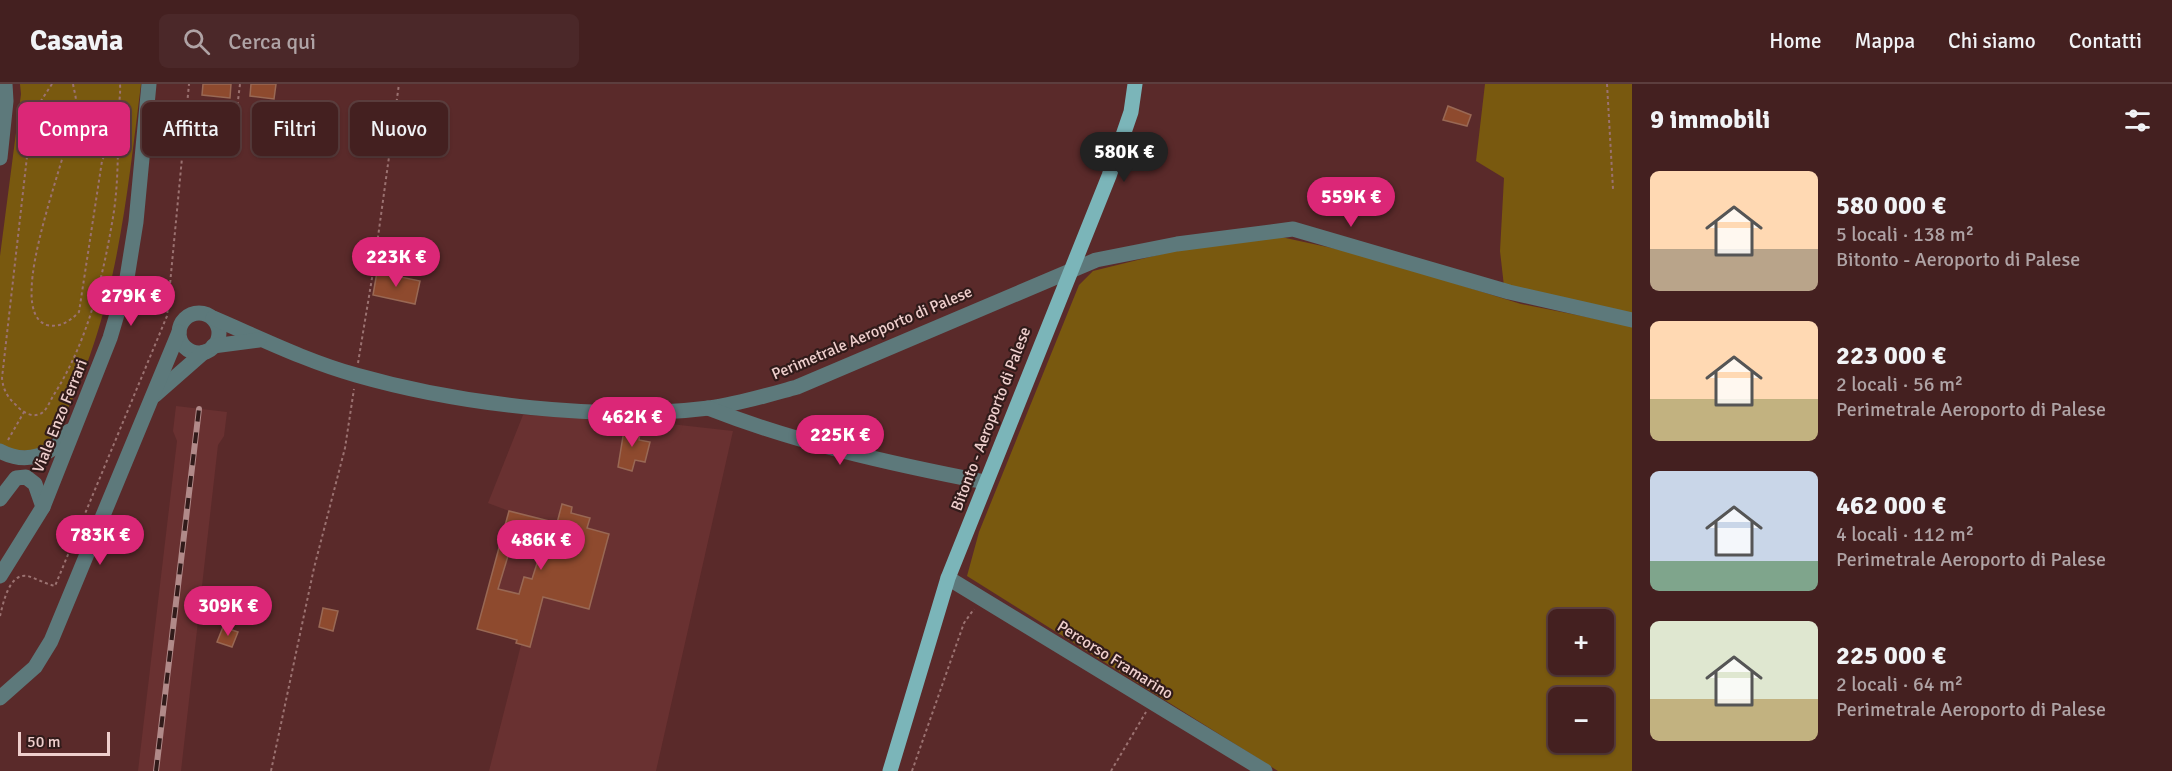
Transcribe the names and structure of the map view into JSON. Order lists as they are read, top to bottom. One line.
{"streets":{"main road":["Bitonto - Aeroporto di Palese"],"street":["Perimetrale Aeroporto di Palese","Viale Enzo Ferrari","Percorso Framarino"]},"crossings":[["Perimetrale Aeroporto di Palese","Bitonto - Aeroporto di Palese"],["Bitonto - Aeroporto di Palese","Percorso Framarino"]],"scale_bar":"50 m","page":{"header":"Casavia","search":"Cerca qui","nav":["Home","Mappa","Chi siamo","Contatti"],"heading":"9 immobili","chip":["Compra","Affitta","Filtri","Nuovo"],"price":["580K €","559K €","223K €","279K €","462K €","225K €","783K €","486K €","309K €"],"list":[{"name":"580 000 €","note":"5 locali · 138 m² · Bitonto - Aeroporto di Palese"},{"name":"223 000 €","note":"2 locali · 56 m² · Perimetrale Aeroporto di Palese"},{"name":"462 000 €","note":"4 locali · 112 m² · Perimetrale Aeroporto di Palese"},{"name":"225 000 €","note":"2 locali · 64 m² · Perimetrale Aeroporto di Palese"}],"map_buttons":["+","−"],"scale":"50 m"}}
